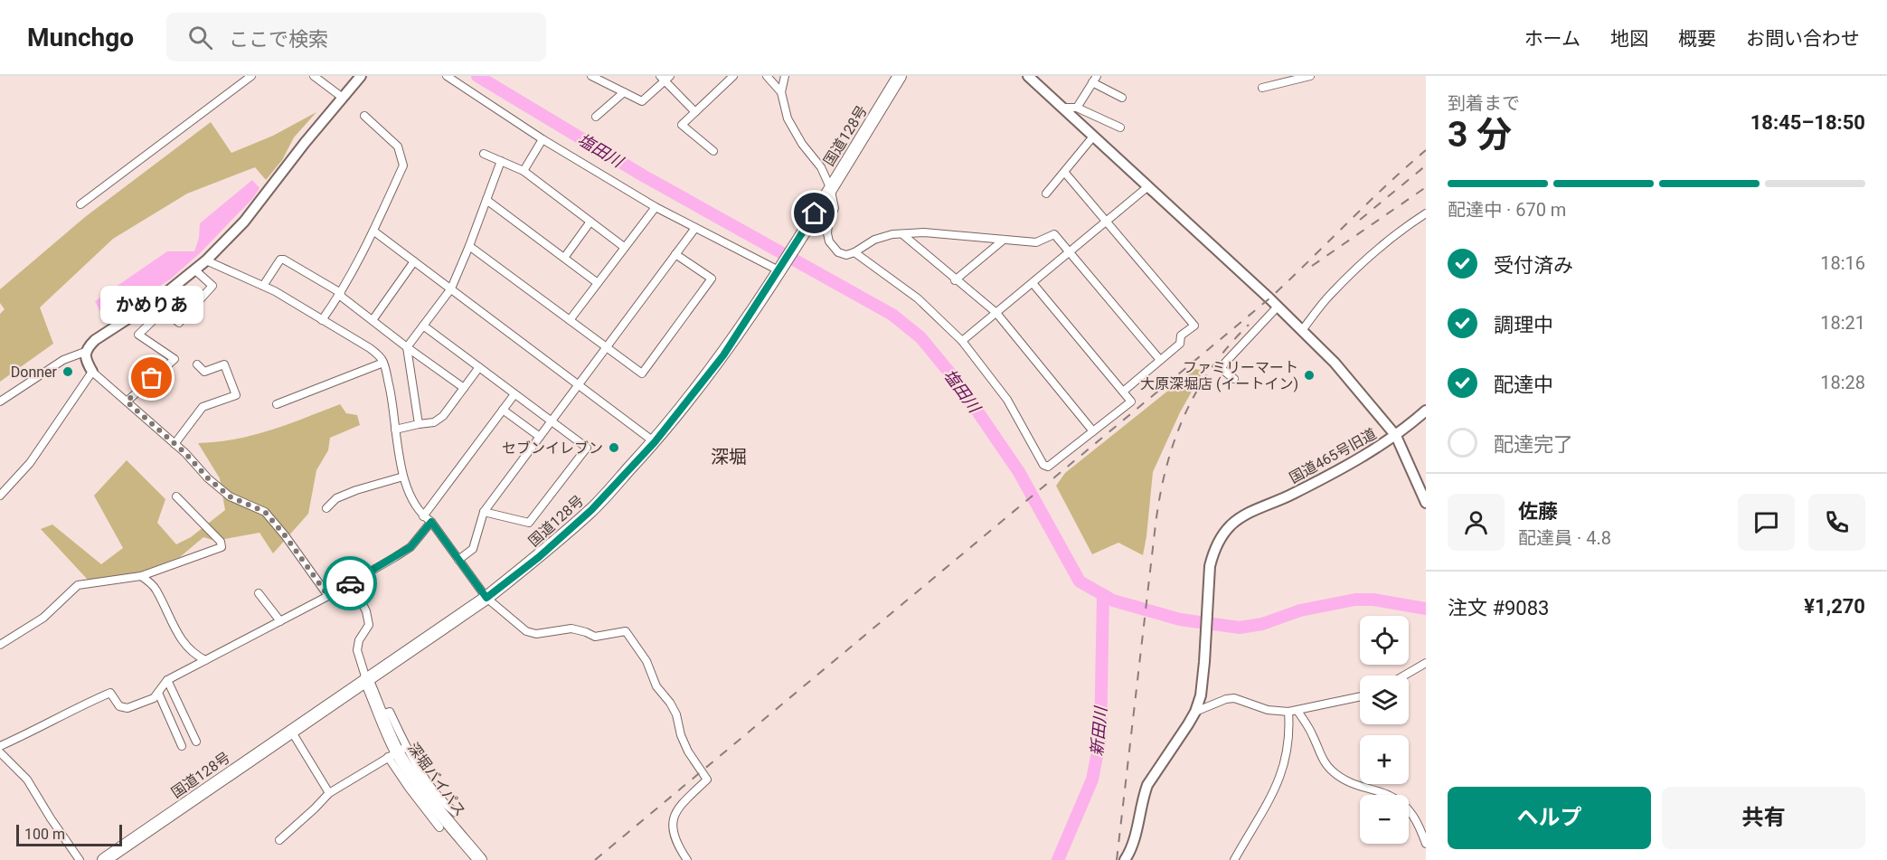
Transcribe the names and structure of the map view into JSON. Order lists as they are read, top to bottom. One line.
{"streets":{"highway":["国道128号","深堀バイパス"],"street":["国道465号旧道"]},"crossings":[["国道128号","深堀バイパス"]],"districts":["深堀"],"water":["塩田川","新田川"],"places":["Donner","ファミリーマート 大原深堀店 (イートイン)","かめりあ","セブンイレブン"],"scale_bar":"100 m","page":{"header":"Munchgo","search":"ここで検索","nav":["ホーム","地図","概要","お問い合わせ"],"heading":["3 分","到着まで","18:45–18:50"],"panel":["佐藤","配達員 · 4.8","注文 #9083","¥1,270"],"bar":"配達中 · 670 m","list":[["受付済み","18:16"],["調理中","18:21"],["配達中","18:28"],"配達完了"],"bubble":"かめりあ","map_buttons":["+","−"],"buttons":["ヘルプ","共有"],"scale":"100 m"}}
